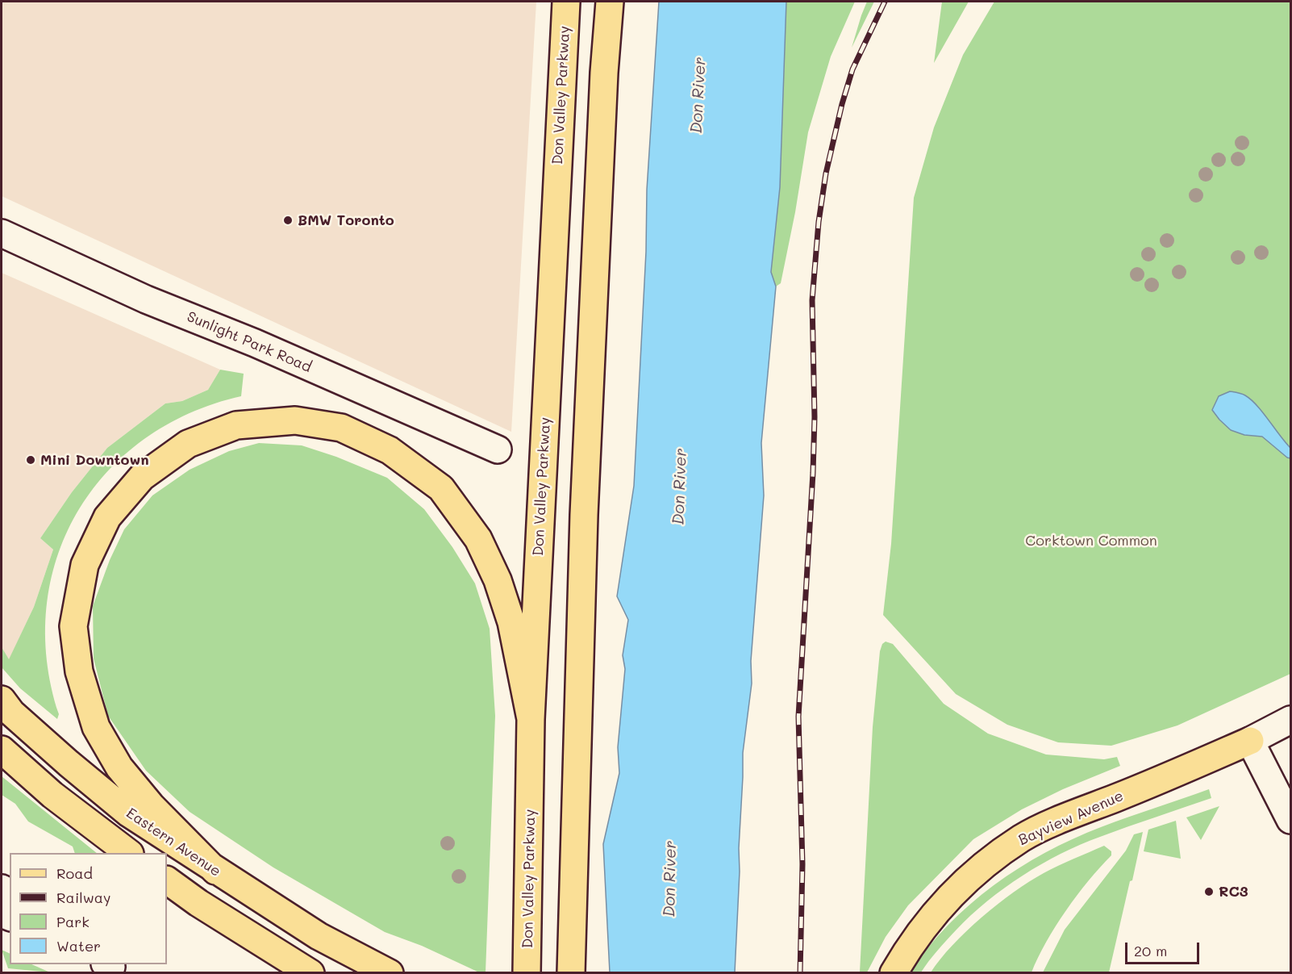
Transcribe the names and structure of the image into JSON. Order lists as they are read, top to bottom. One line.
{"streets":{"main road":["Don Valley Parkway","Bayview Avenue","Eastern Avenue"],"street":["Sunlight Park Road"]},"water":["Don River"],"parks":["Corktown Common"],"places":["BMW Toronto","Mini Downtown","RC3"],"legend":["Road","Railway","Park","Water"],"scale_bar":"20 m"}
